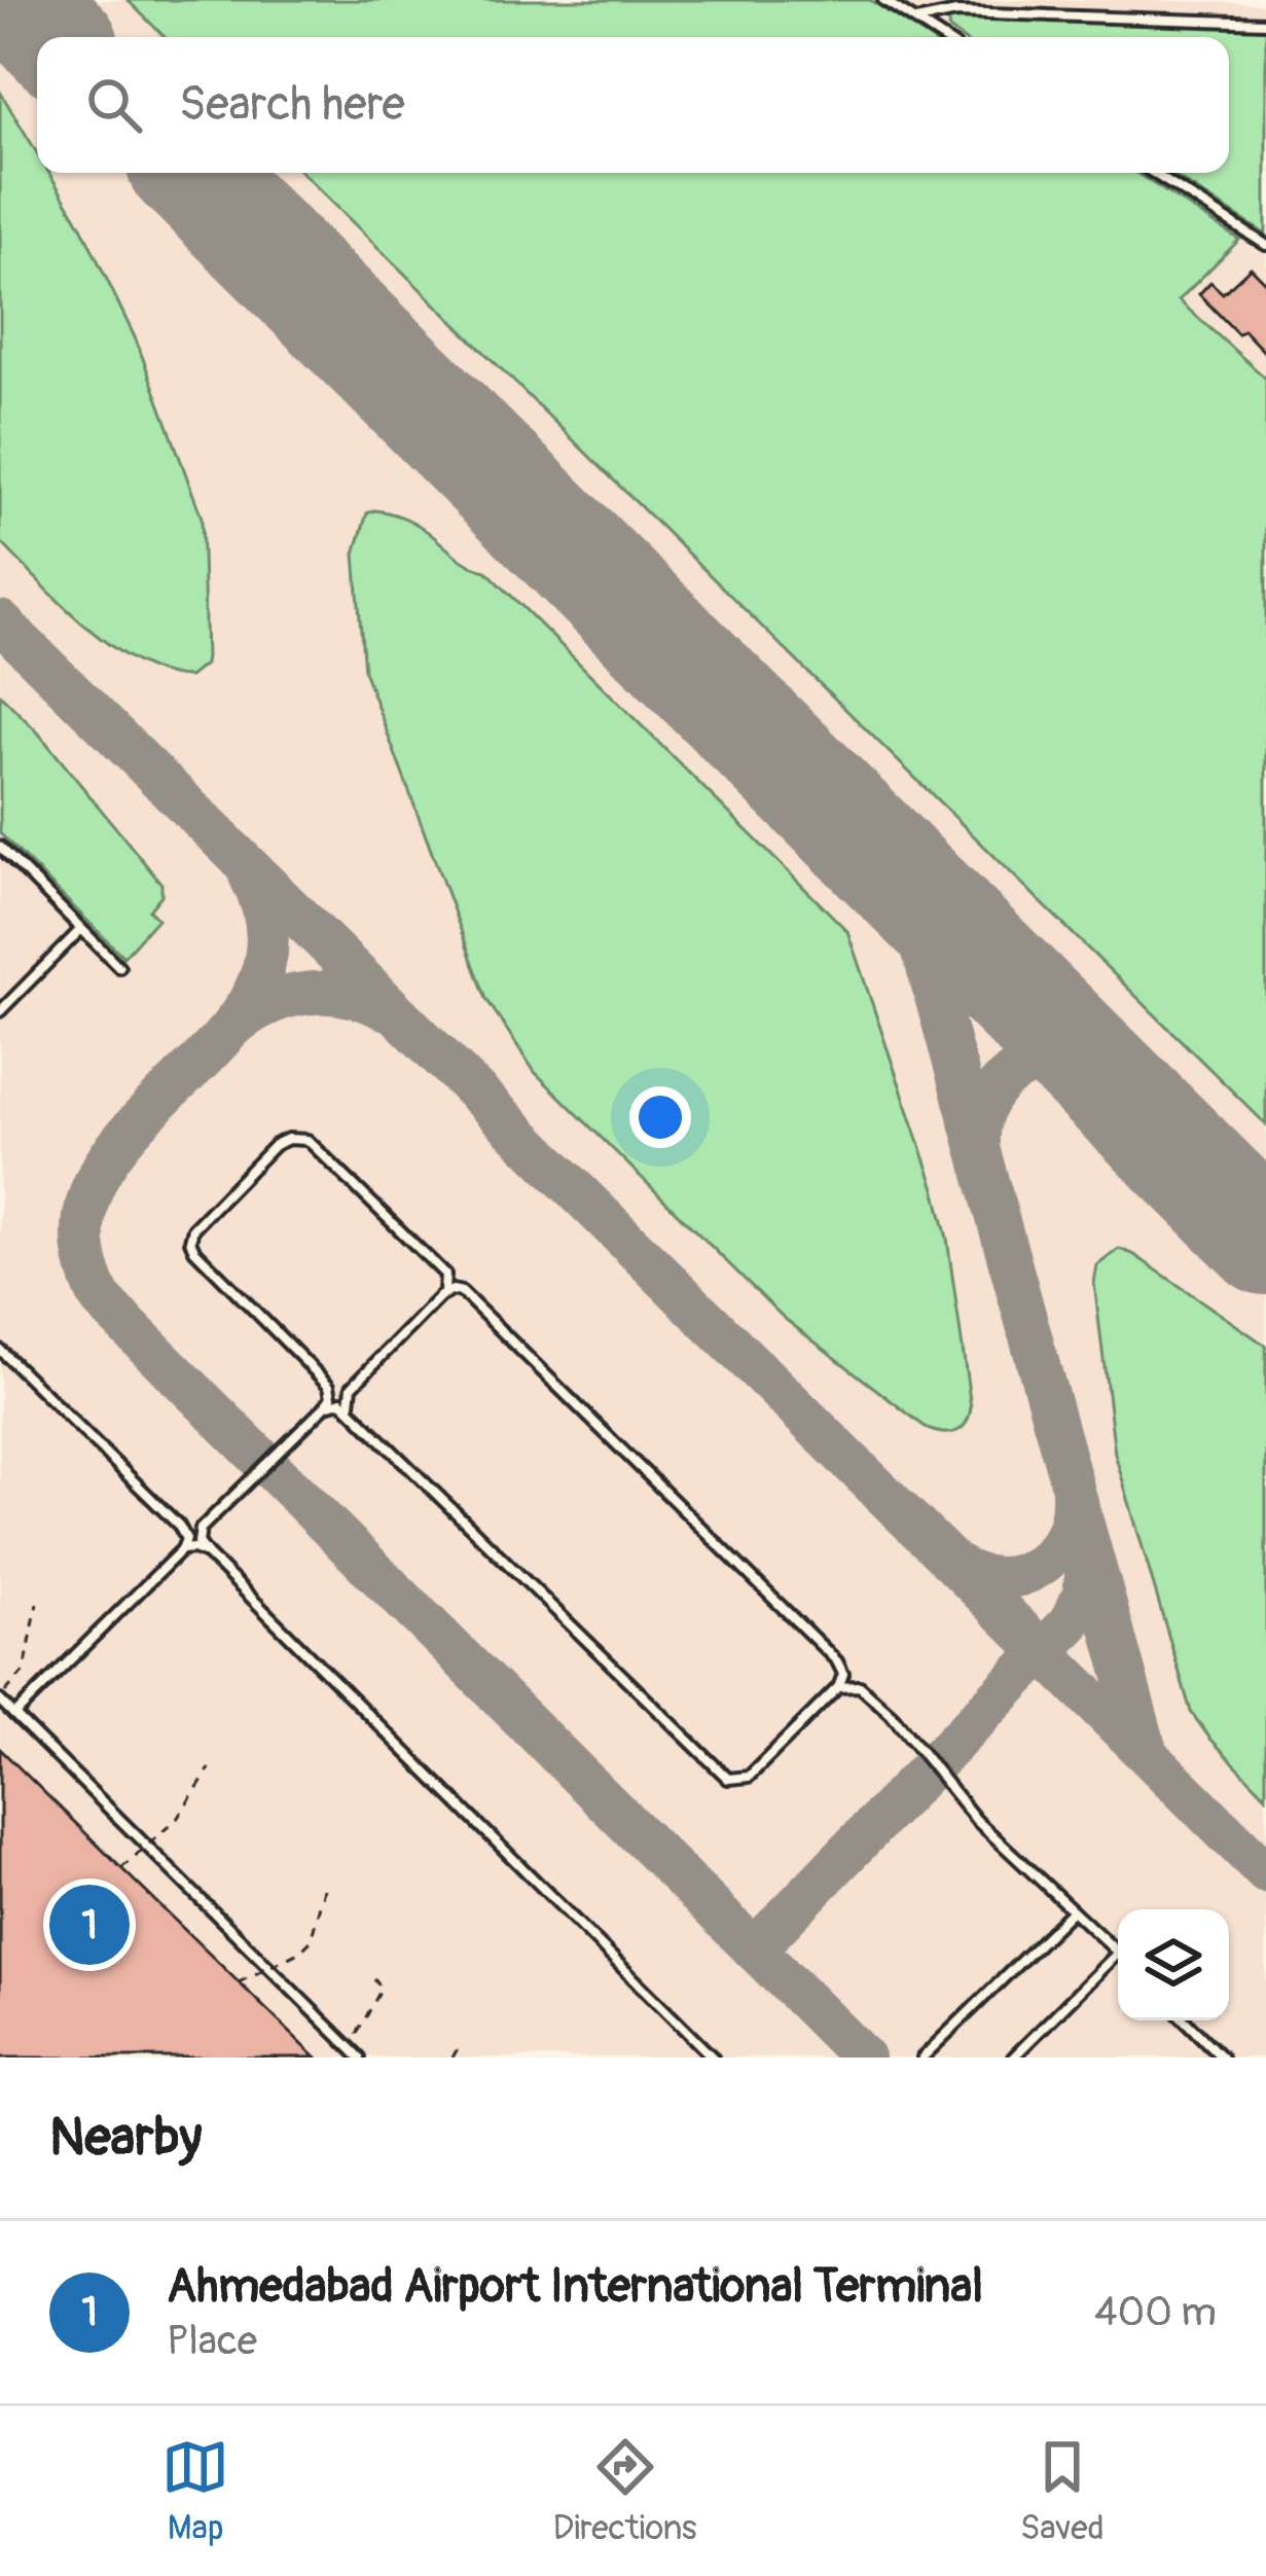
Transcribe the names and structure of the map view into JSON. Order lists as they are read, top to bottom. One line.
{"page":{"search":"Search here","pins":"1","heading":"Nearby","list":[{"mark":"1","name":"Ahmedabad Airport International Terminal","note":"Place","value":"400 m"}],"nav":["Map","Directions","Saved"]}}
